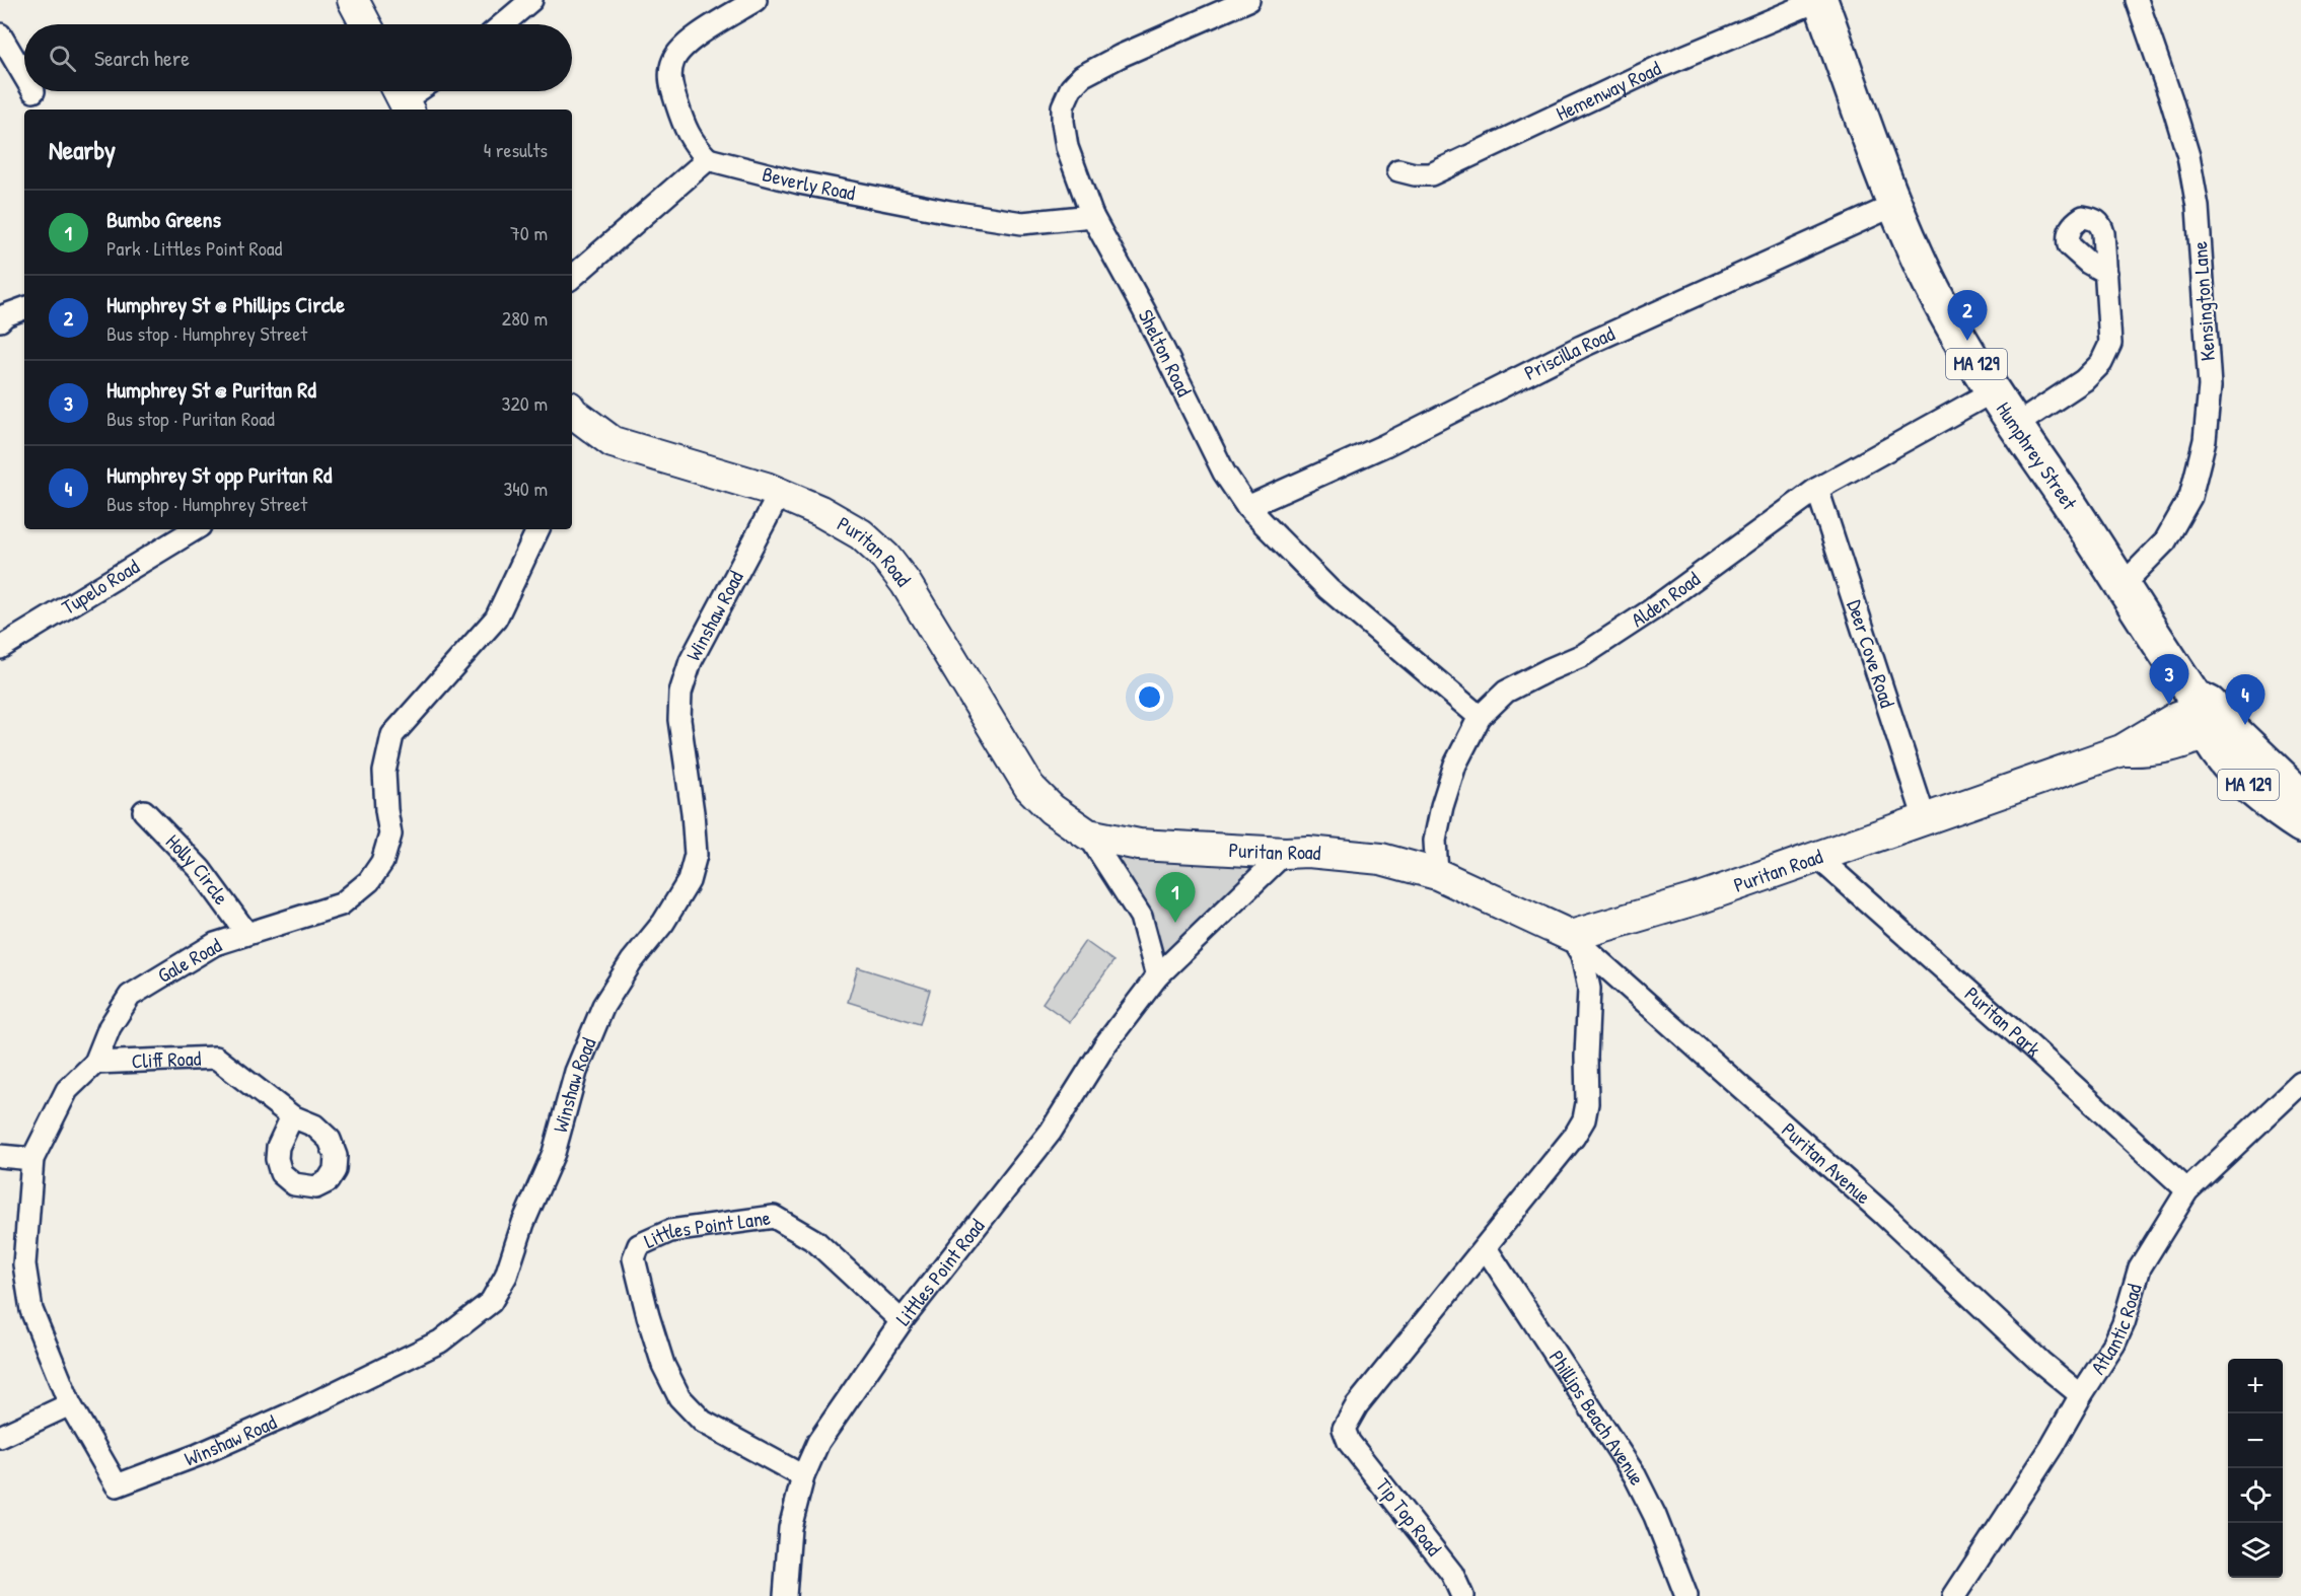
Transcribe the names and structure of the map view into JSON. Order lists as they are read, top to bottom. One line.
{"streets":{"main road":["MA 129","Humphrey Street"],"street":["Hemenway Road","Beverly Road","Kensington Lane","Shelton Road","Priscilla Road","Puritan Road","Tupelo Road","Alden Road","Winshaw Road","Deer Cove Road","Holly Circle","Gale Road","Puritan Park","Cliff Road","Puritan Avenue","Littles Point Lane","Littles Point Road","Atlantic Road","Phillips Beach Avenue","Tip Top Road"]},"crossings":[["Hemenway Road","Humphrey Street"],["Beverly Road","Shelton Road"],["Kensington Lane","Humphrey Street"],["Shelton Road","Priscilla Road"],["Shelton Road","Alden Road"],["Priscilla Road","Humphrey Street"],["Humphrey Street","Puritan Road"],["Humphrey Street","Alden Road"],["Puritan Road","Alden Road"],["Puritan Road","Winshaw Road"],["Puritan Road","Deer Cove Road"],["Puritan Road","Puritan Park"],["Puritan Road","Puritan Avenue"],["Puritan Road","Littles Point Road"],["Alden Road","Deer Cove Road"],["Winshaw Road","Gale Road"],["Holly Circle","Gale Road"],["Gale Road","Cliff Road"],["Puritan Park","Atlantic Road"],["Puritan Avenue","Atlantic Road"],["Littles Point Lane","Littles Point Road"],["Phillips Beach Avenue","Tip Top Road"]],"page":{"search":"Search here","heading":["Nearby","4 results"],"list":[{"mark":"1","name":"Bumbo Greens","note":"Park · Littles Point Road","value":"70 m"},{"mark":"2","name":"Humphrey St @ Phillips Circle","note":"Bus stop · Humphrey Street","value":"280 m"},{"mark":"3","name":"Humphrey St @ Puritan Rd","note":"Bus stop · Puritan Road","value":"320 m"},{"mark":"4","name":"Humphrey St opp Puritan Rd","note":"Bus stop · Humphrey Street","value":"340 m"}],"pins":["2","3","4","1"],"map_buttons":["+","−"]}}
